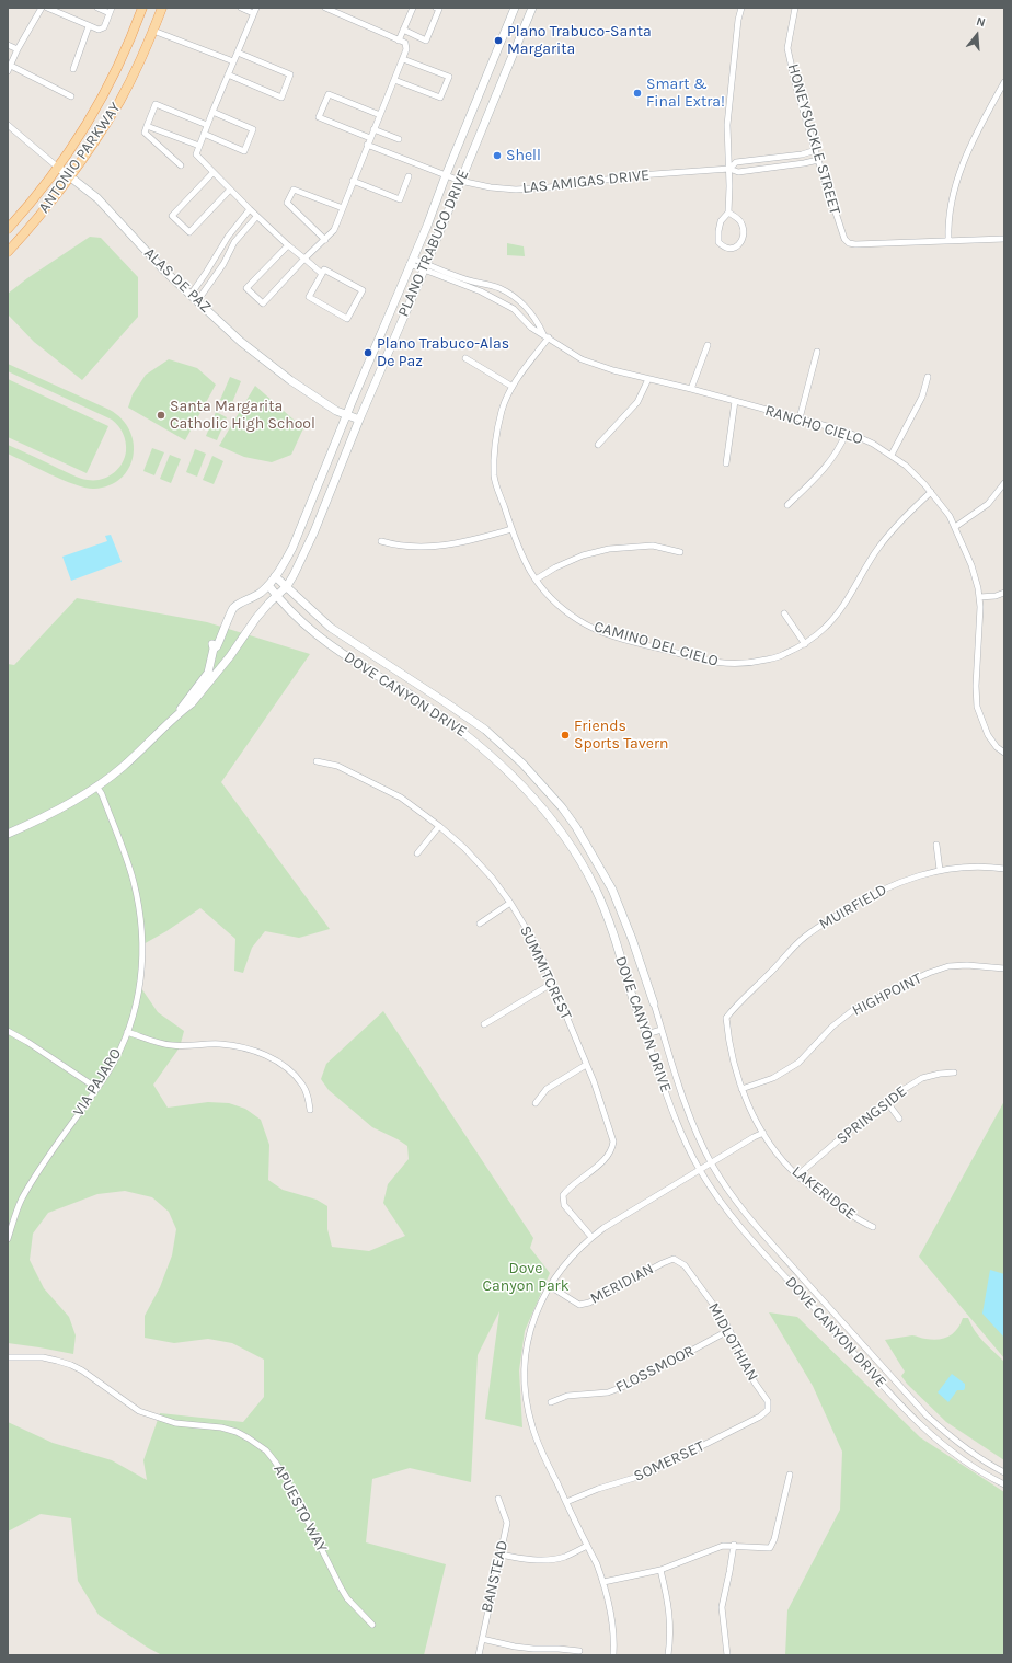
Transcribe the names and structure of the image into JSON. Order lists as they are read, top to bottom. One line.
{"streets":{"main road":["ANTONIO PARKWAY"],"street":["HONEYSUCKLE STREET","LAS AMIGAS DRIVE","PLANO TRABUCO DRIVE","ALAS DE PAZ","RANCHO CIELO","CAMINO DEL CIELO","DOVE CANYON DRIVE","MUIRFIELD","SUMMITCREST","HIGHPOINT","VIA PAJARO","SPRINGSIDE","LAKERIDGE","MERIDIAN","MIDLOTHIAN","FLOSSMOOR","SOMERSET","APUESTO WAY","BANSTEAD"]},"crossings":[["HONEYSUCKLE STREET","LAS AMIGAS DRIVE"],["ANTONIO PARKWAY","ALAS DE PAZ"],["LAS AMIGAS DRIVE","PLANO TRABUCO DRIVE"],["PLANO TRABUCO DRIVE","ALAS DE PAZ"],["PLANO TRABUCO DRIVE","RANCHO CIELO"],["PLANO TRABUCO DRIVE","DOVE CANYON DRIVE"],["RANCHO CIELO","CAMINO DEL CIELO"],["MUIRFIELD","LAKERIDGE"],["HIGHPOINT","LAKERIDGE"],["SPRINGSIDE","LAKERIDGE"],["MERIDIAN","MIDLOTHIAN"],["MIDLOTHIAN","FLOSSMOOR"],["MIDLOTHIAN","SOMERSET"]],"parks":["Dove Canyon Park"],"places":["Plano Trabuco-Santa Margarita","Smart & Final Extra!","Shell","Plano Trabuco-Alas De Paz","Santa Margarita Catholic High School","Friends Sports Tavern"],"north":"top"}
